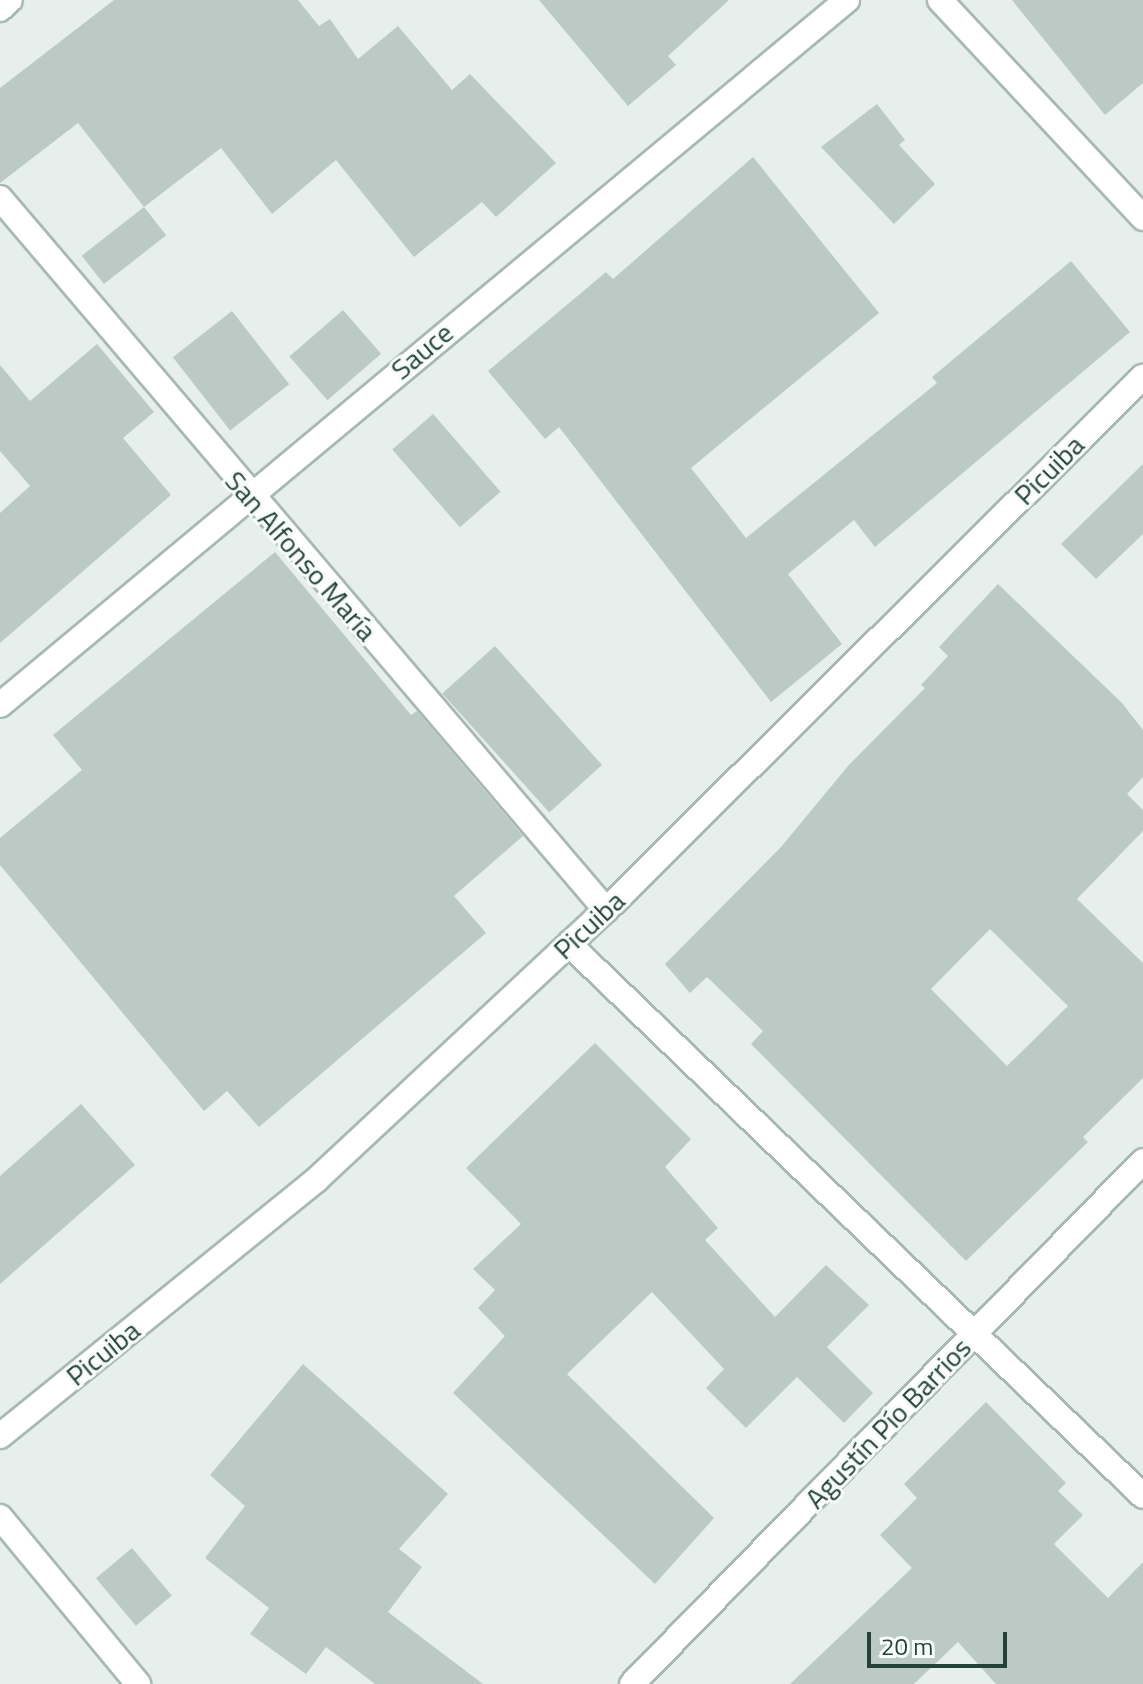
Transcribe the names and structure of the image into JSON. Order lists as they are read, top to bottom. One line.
{"streets":{"street":["Sauce","Picuiba","San Alfonso María","Agustín Pío Barrios"]},"crossings":[["Sauce","San Alfonso María"],["Picuiba","San Alfonso María"]],"scale_bar":"20 m"}
